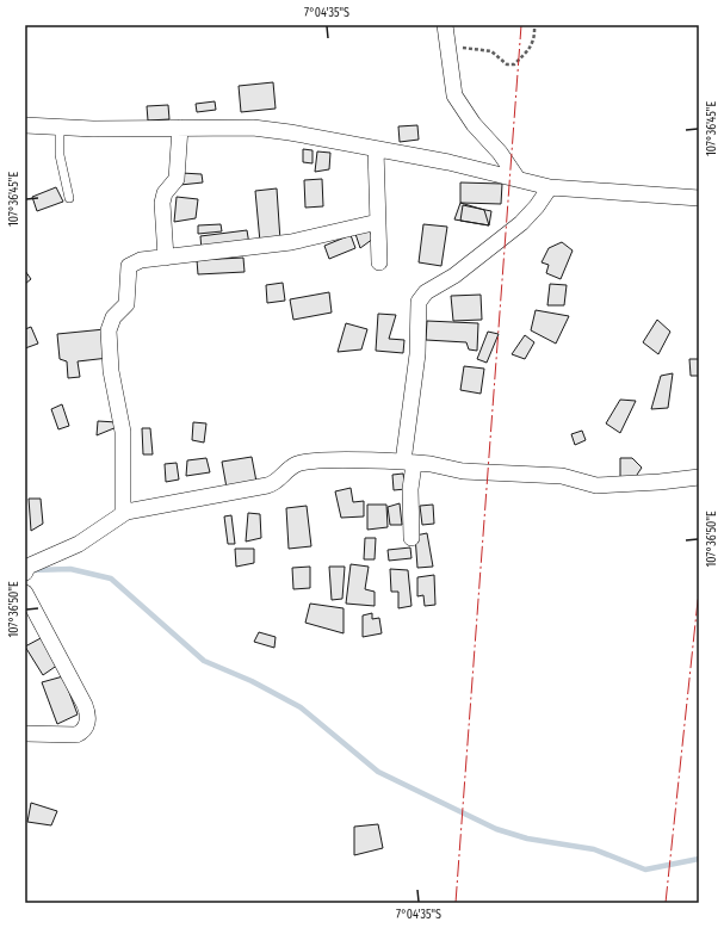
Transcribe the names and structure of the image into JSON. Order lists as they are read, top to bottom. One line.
{"coordinates":["7°04'35\"S","107°36'45\"E","107°36'50\"E"]}
